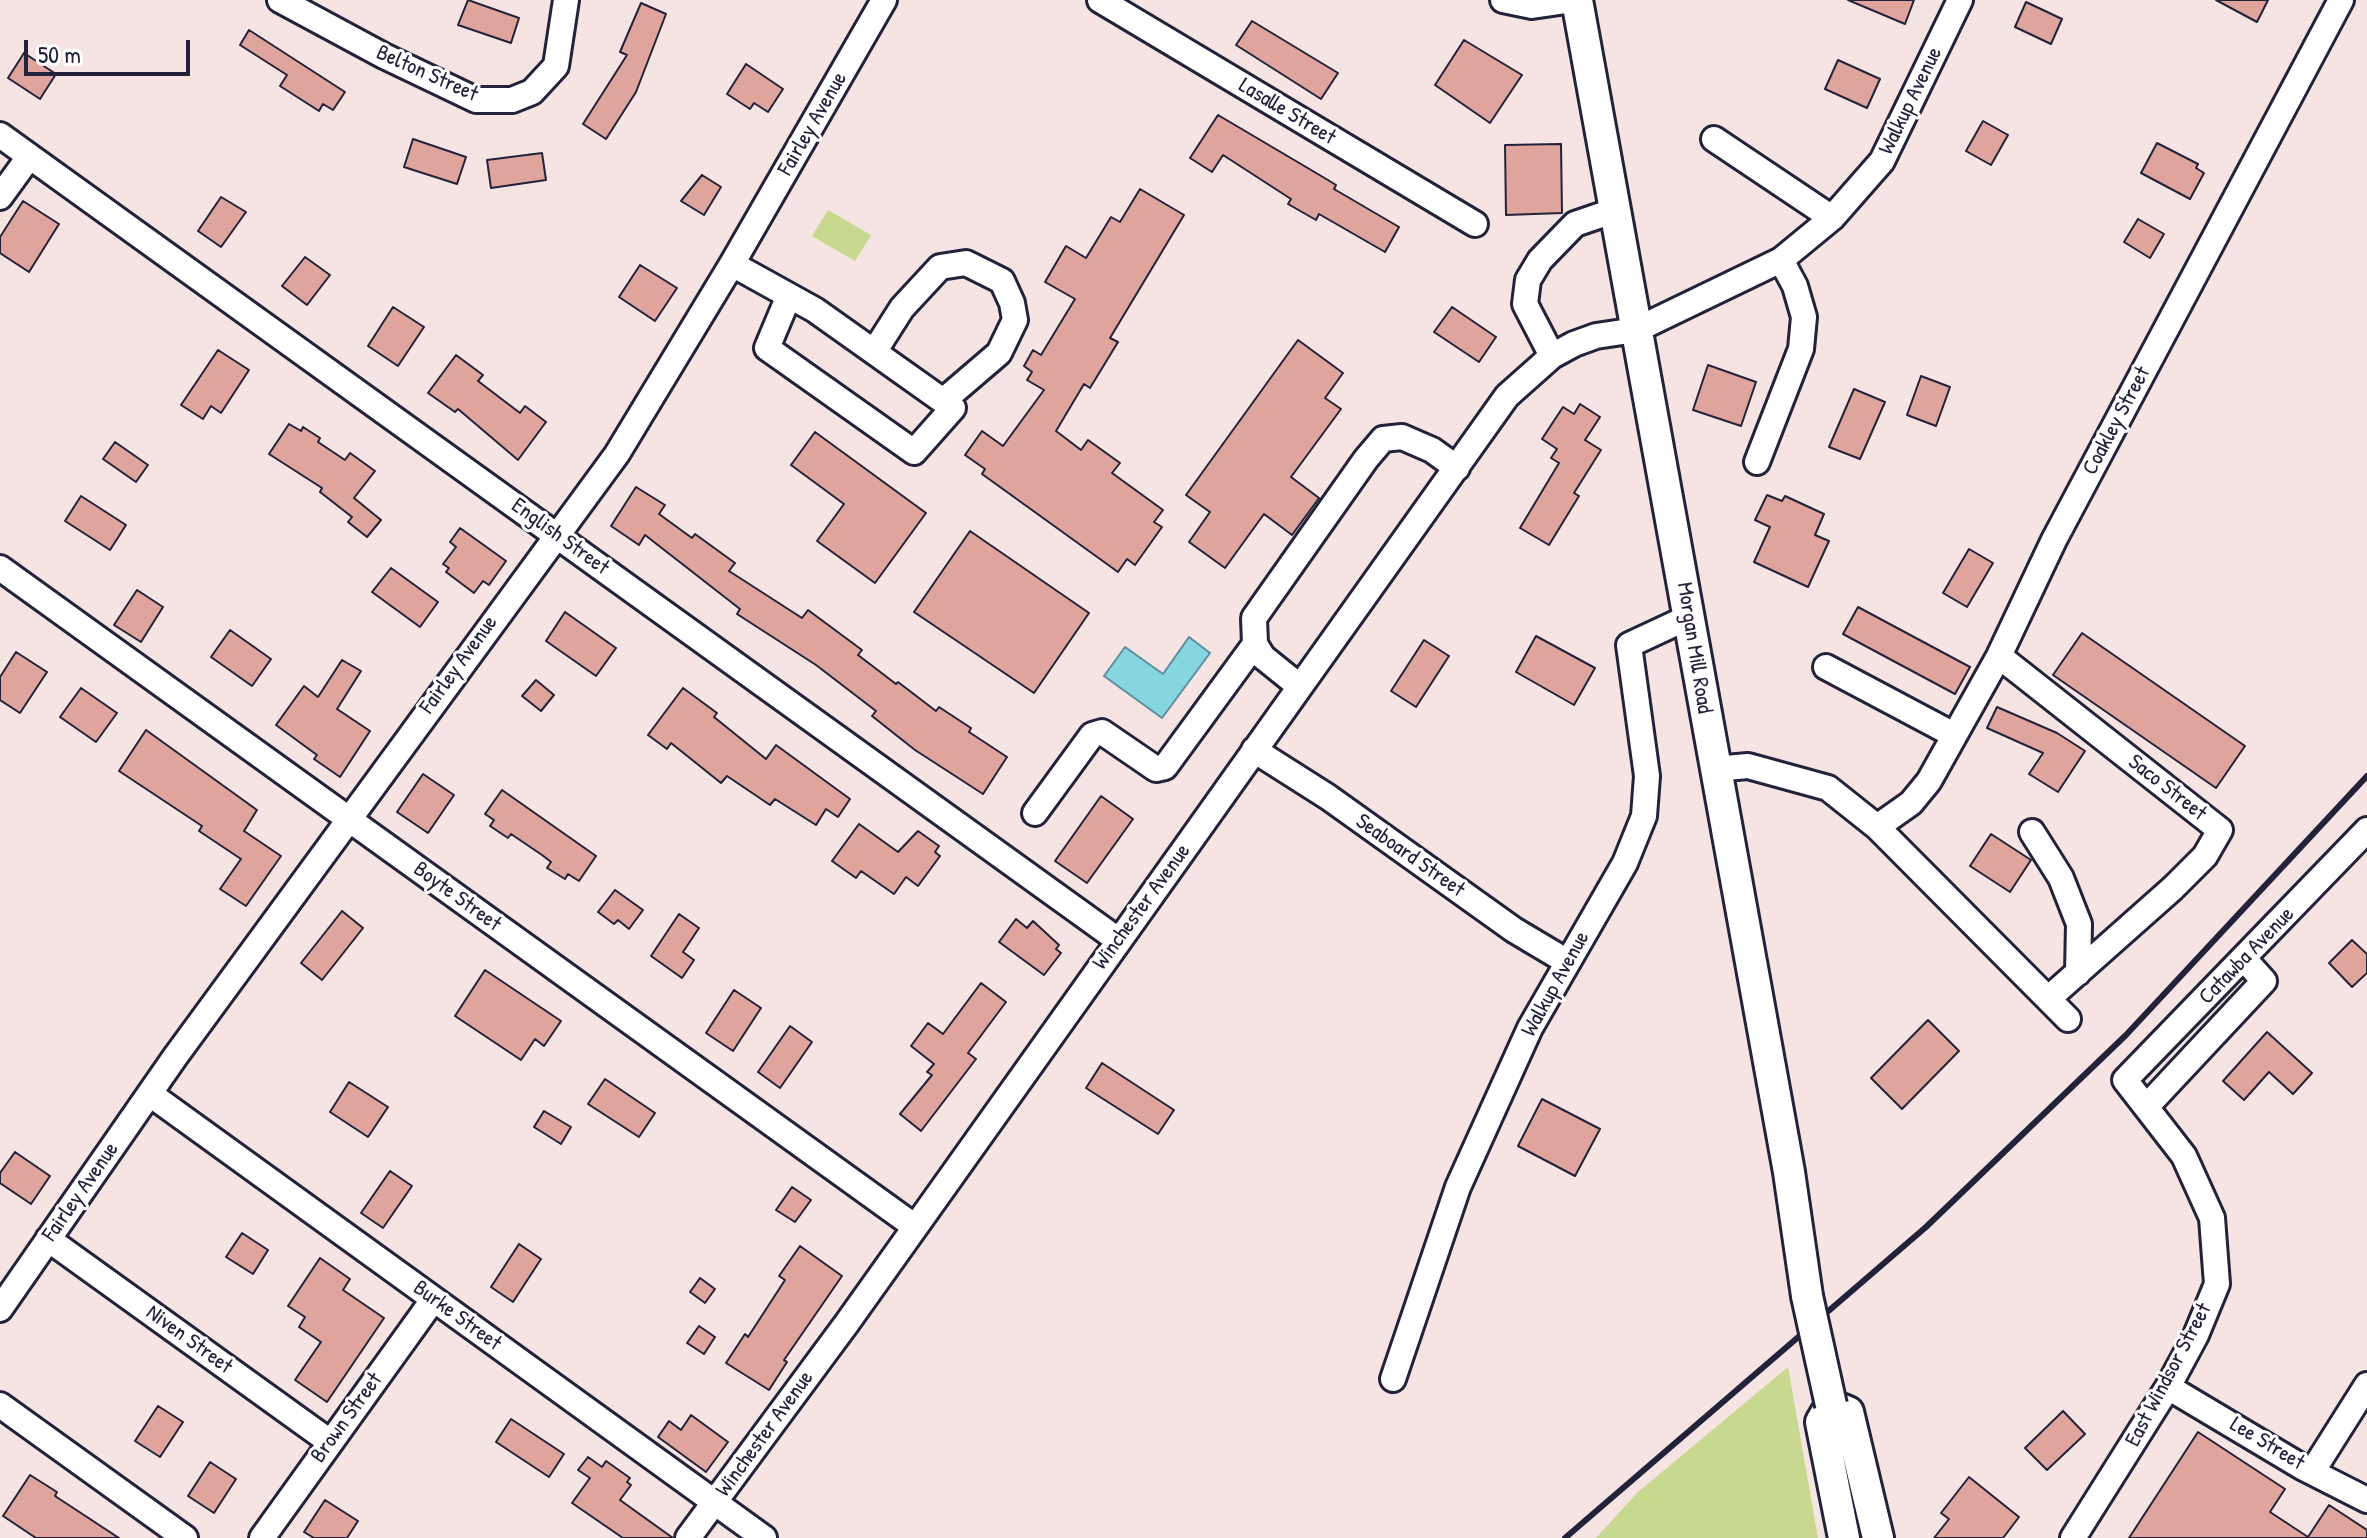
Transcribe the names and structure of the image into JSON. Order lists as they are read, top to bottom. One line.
{"streets":{"main road":["Morgan Mill Road"],"street":["Belton Street","Walkup Avenue","Lasalle Street","Fairley Avenue","Coakley Street","English Street","Saco Street","Seaboard Street","Boyte Street","Winchester Avenue","Catawba Avenue","Burke Street","Niven Street","East Windsor Street","Brown Street","Lee Street"]},"crossings":[["Walkup Avenue","Morgan Mill Road"],["Walkup Avenue","Seaboard Street"],["Walkup Avenue","Winchester Avenue"],["Fairley Avenue","English Street"],["Fairley Avenue","Boyte Street"],["Fairley Avenue","Burke Street"],["Fairley Avenue","Niven Street"],["Coakley Street","Saco Street"],["English Street","Winchester Avenue"],["Morgan Mill Road","Winchester Avenue"],["Seaboard Street","Winchester Avenue"],["Boyte Street","Winchester Avenue"],["Winchester Avenue","Burke Street"],["Catawba Avenue","East Windsor Street"],["Burke Street","Brown Street"],["Niven Street","Brown Street"],["East Windsor Street","Lee Street"]],"scale_bar":"50 m"}
